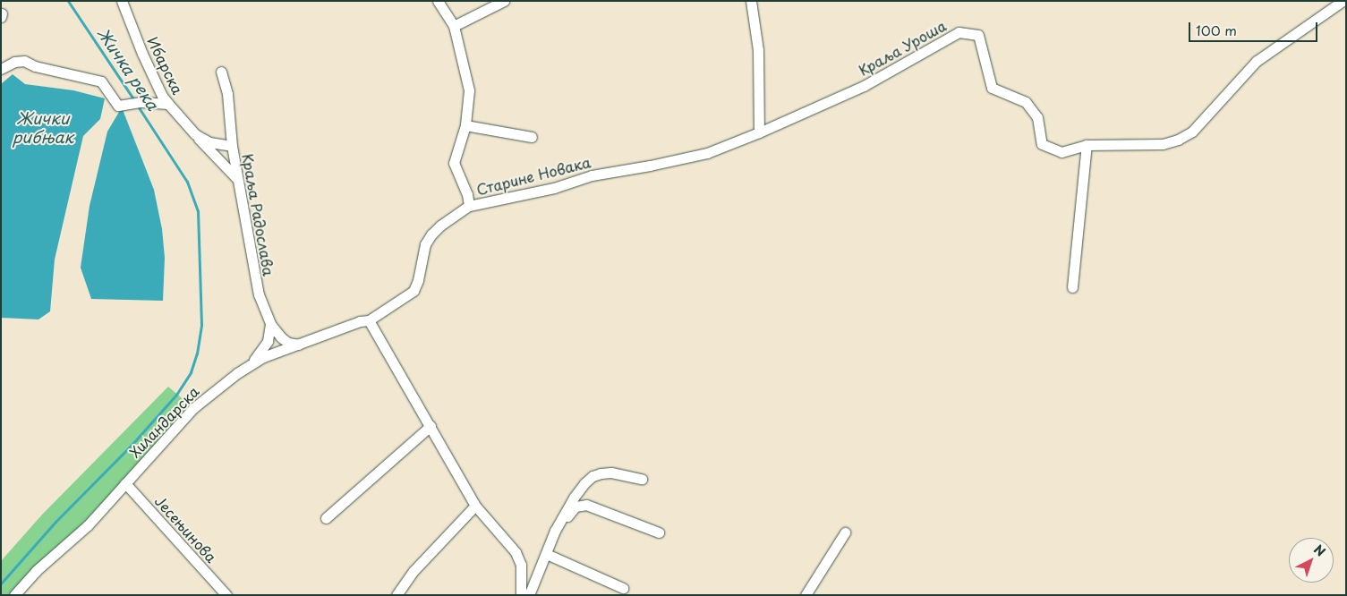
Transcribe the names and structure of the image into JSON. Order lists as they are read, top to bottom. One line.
{"streets":{"street":["Краља Уроша","Ибарска","Старине Новака","Краља Радослава","Хиландарска","Јесењинова"]},"crossings":[["Краља Уроша","Старине Новака"],["Ибарска","Краља Радослава"],["Старине Новака","Хиландарска"],["Краља Радослава","Хиландарска"],["Хиландарска","Јесењинова"]],"water":["Жичка река","Жички рибњак"],"scale_bar":"100 m","north":"top right"}
